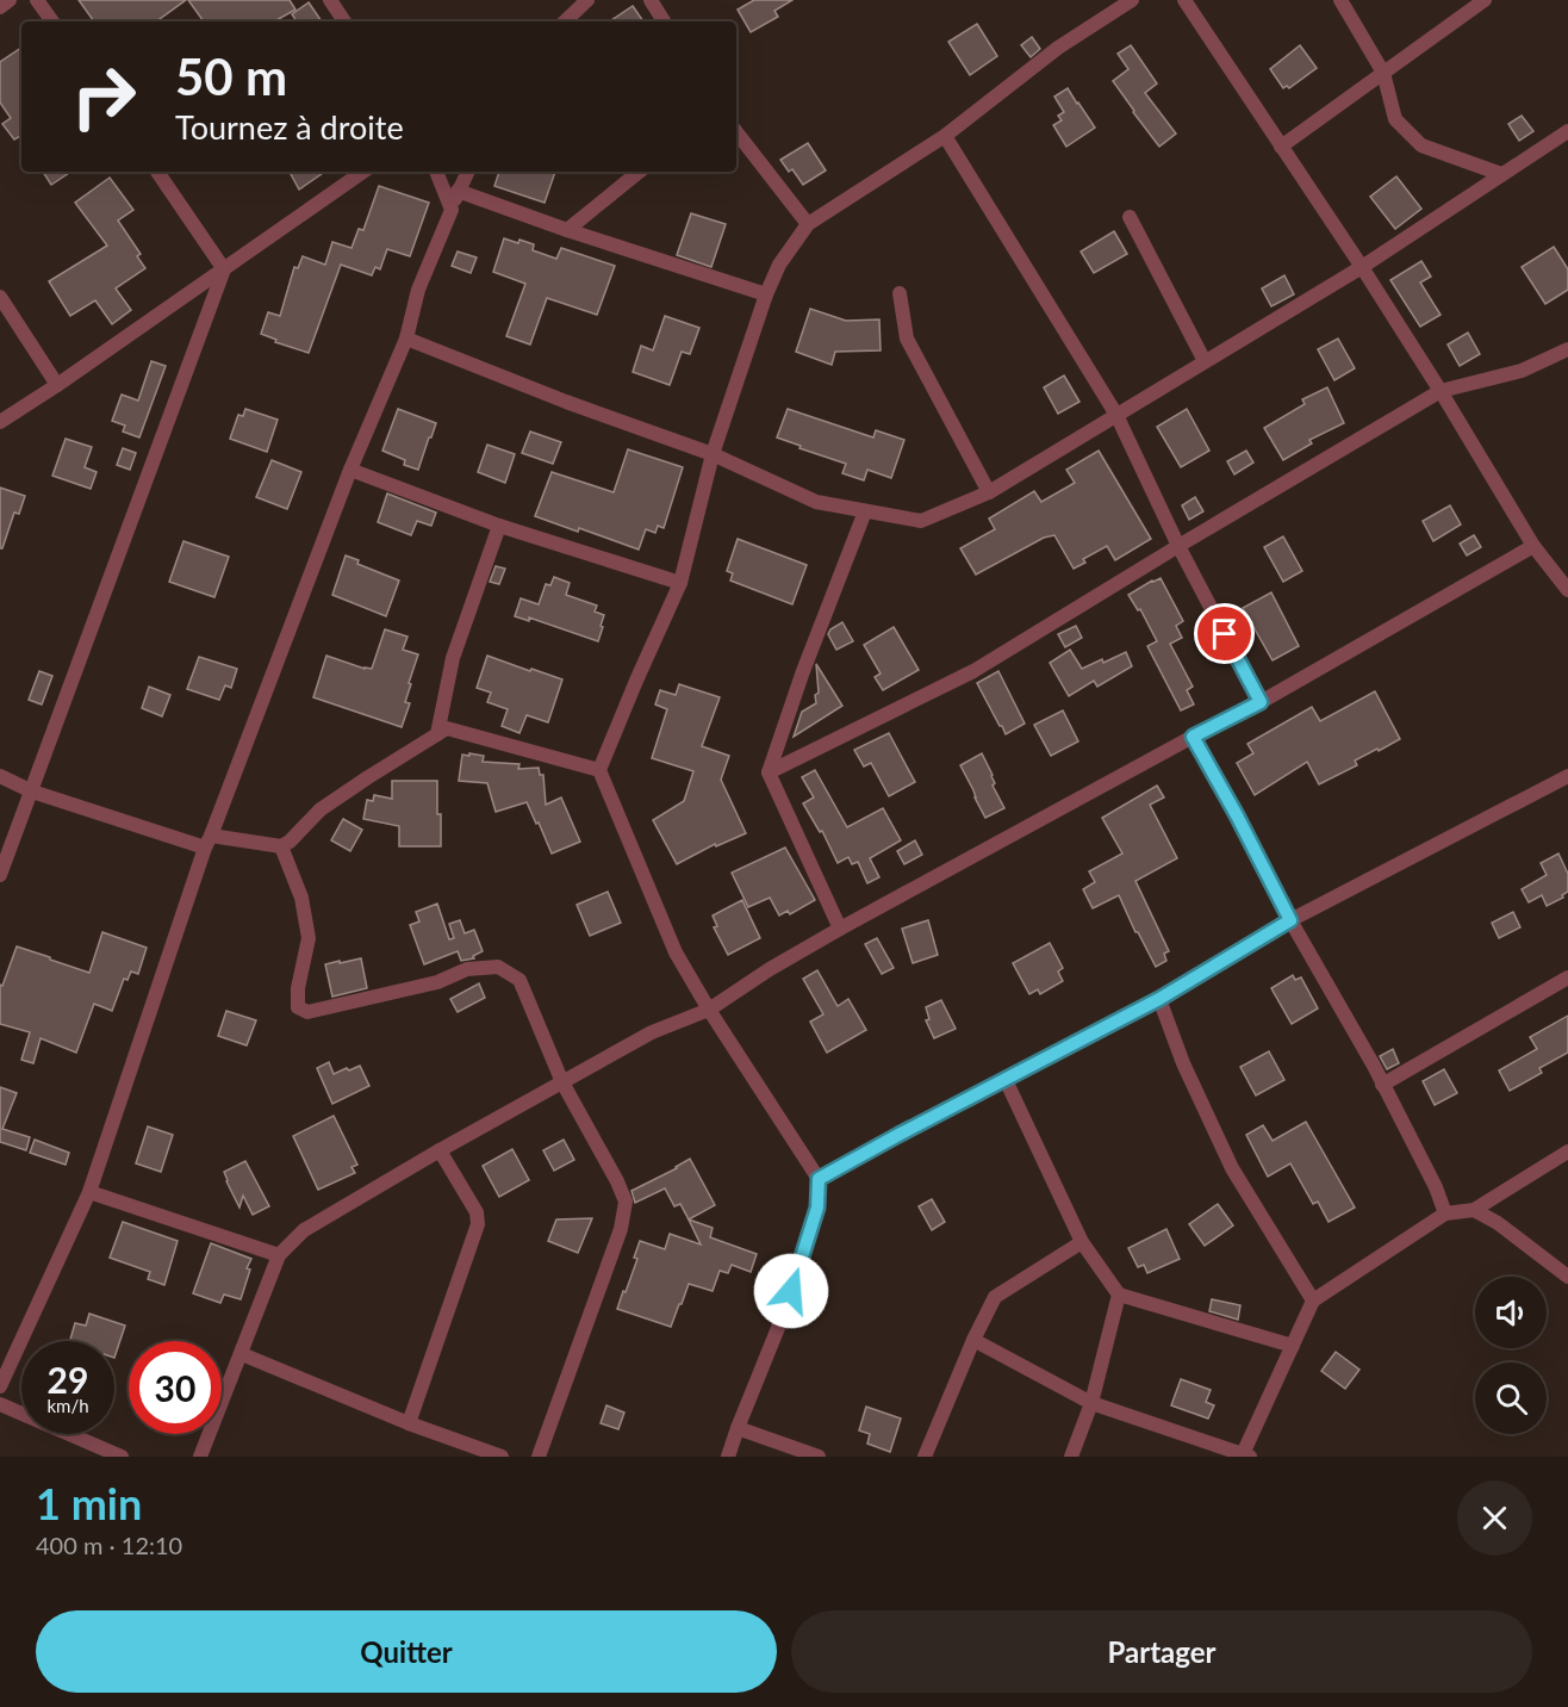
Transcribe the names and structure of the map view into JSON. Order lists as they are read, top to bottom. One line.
{"page":{"turn":["50 m","Tournez à droite"],"speed":"29 km/h","limit":"30","heading":["1 min","400 m · 12:10"],"buttons":["Quitter","Partager"]}}
